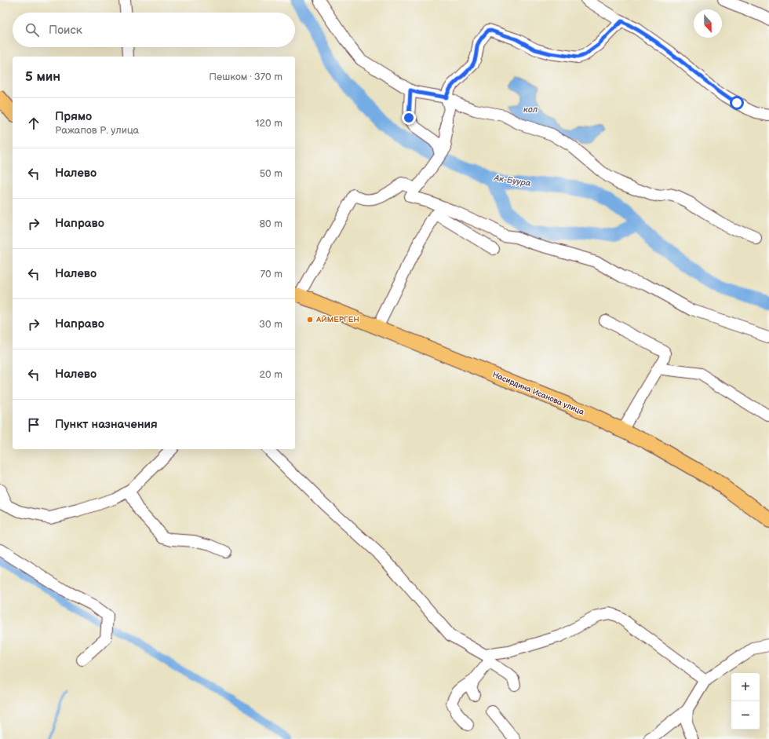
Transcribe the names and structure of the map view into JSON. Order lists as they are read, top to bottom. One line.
{"streets":{"main road":["Насирдина Исанова улица"]},"water":["кол","Ак-Буура"],"places":["АЙМЕРГЕН"],"north":"bottom","page":{"search":"Поиск","heading":["5 мин","Пешком · 370 m"],"list":[["Прямо","Ражапов Р. улица","120 m"],["Налево","50 m"],["Направо","80 m"],["Налево","70 m"],["Направо","30 m"],["Налево","20 m"],"Пункт назначения"],"map_buttons":["+","−"]}}
